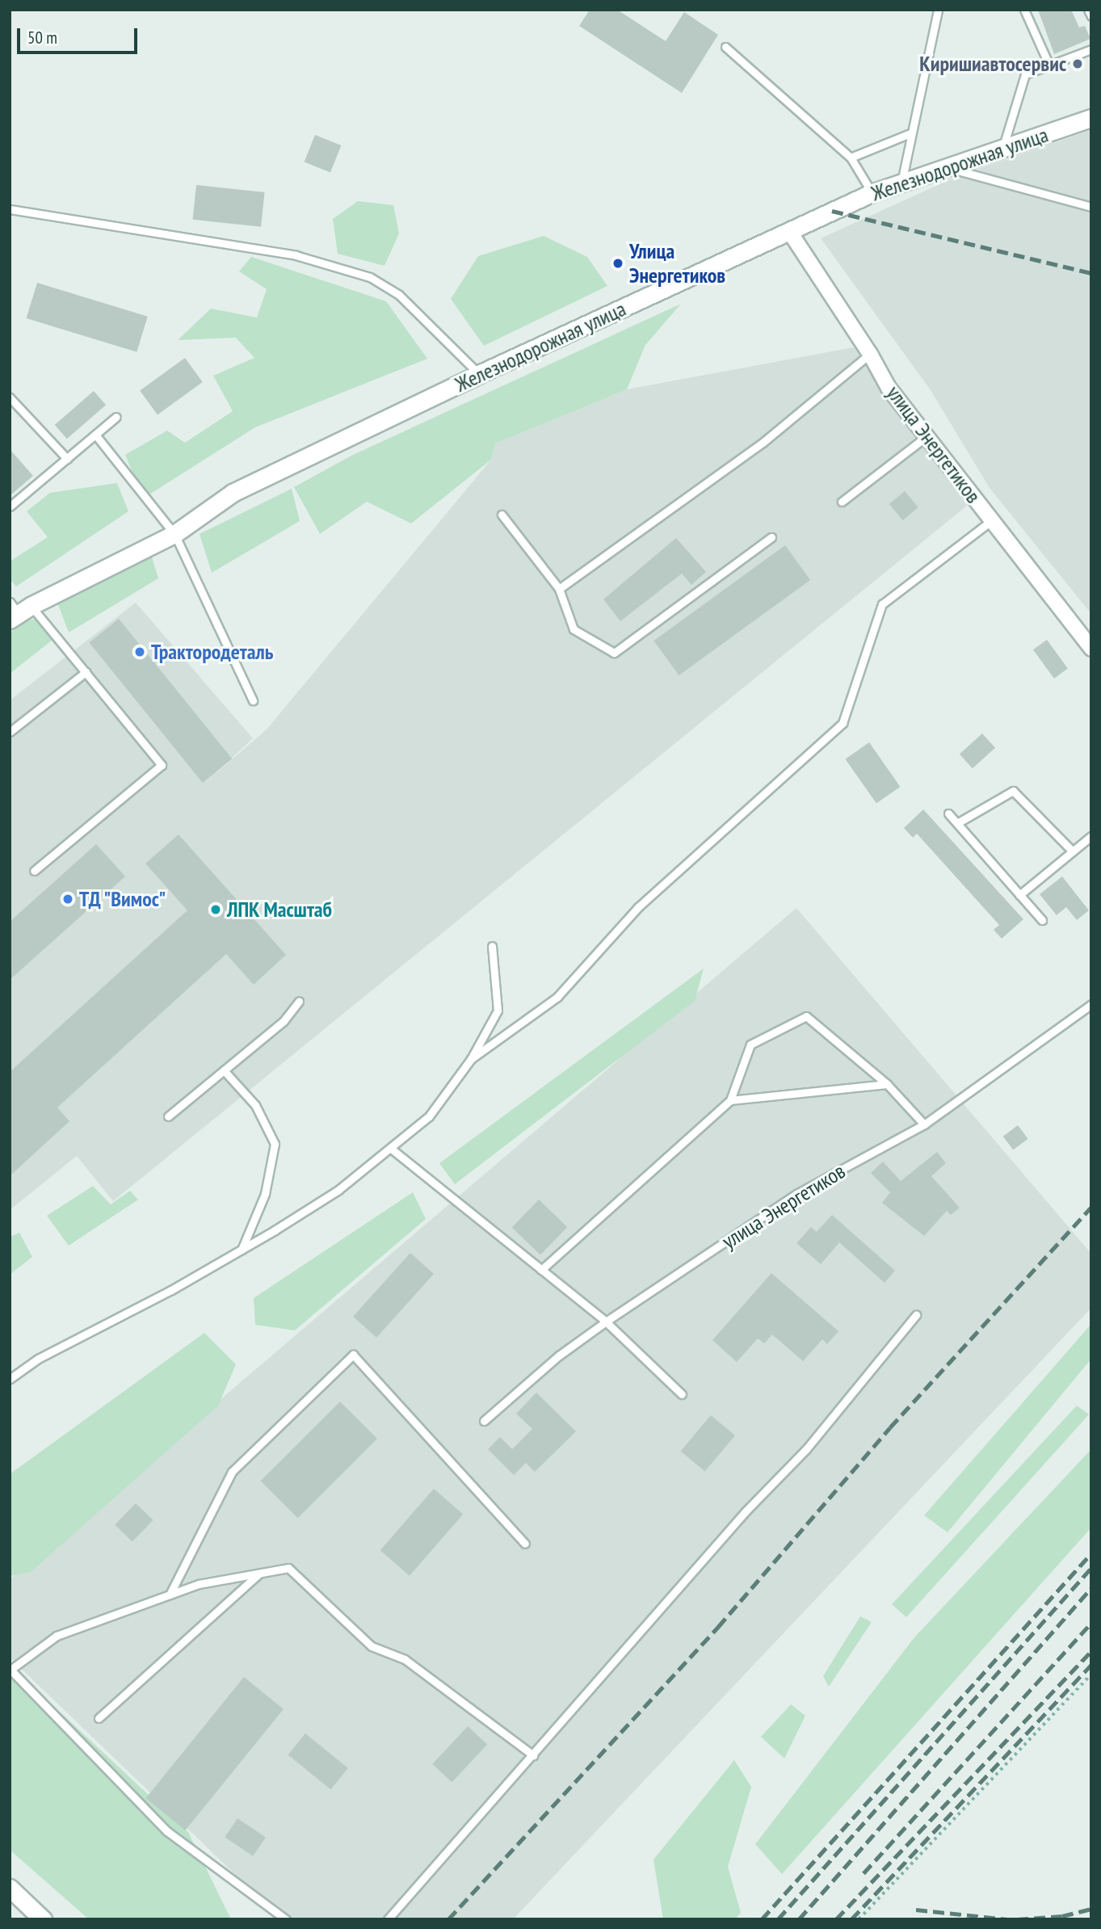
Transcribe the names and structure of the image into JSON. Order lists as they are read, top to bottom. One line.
{"streets":{"street":["Железнодорожная улица","улица Энергетиков"]},"crossings":[["Железнодорожная улица","улица Энергетиков"]],"places":["Киришиавтосервис","Улица Энергетиков","Трактородеталь","ТД \"Вимос\"","ЛПК Масштаб"],"scale_bar":"50 m"}
